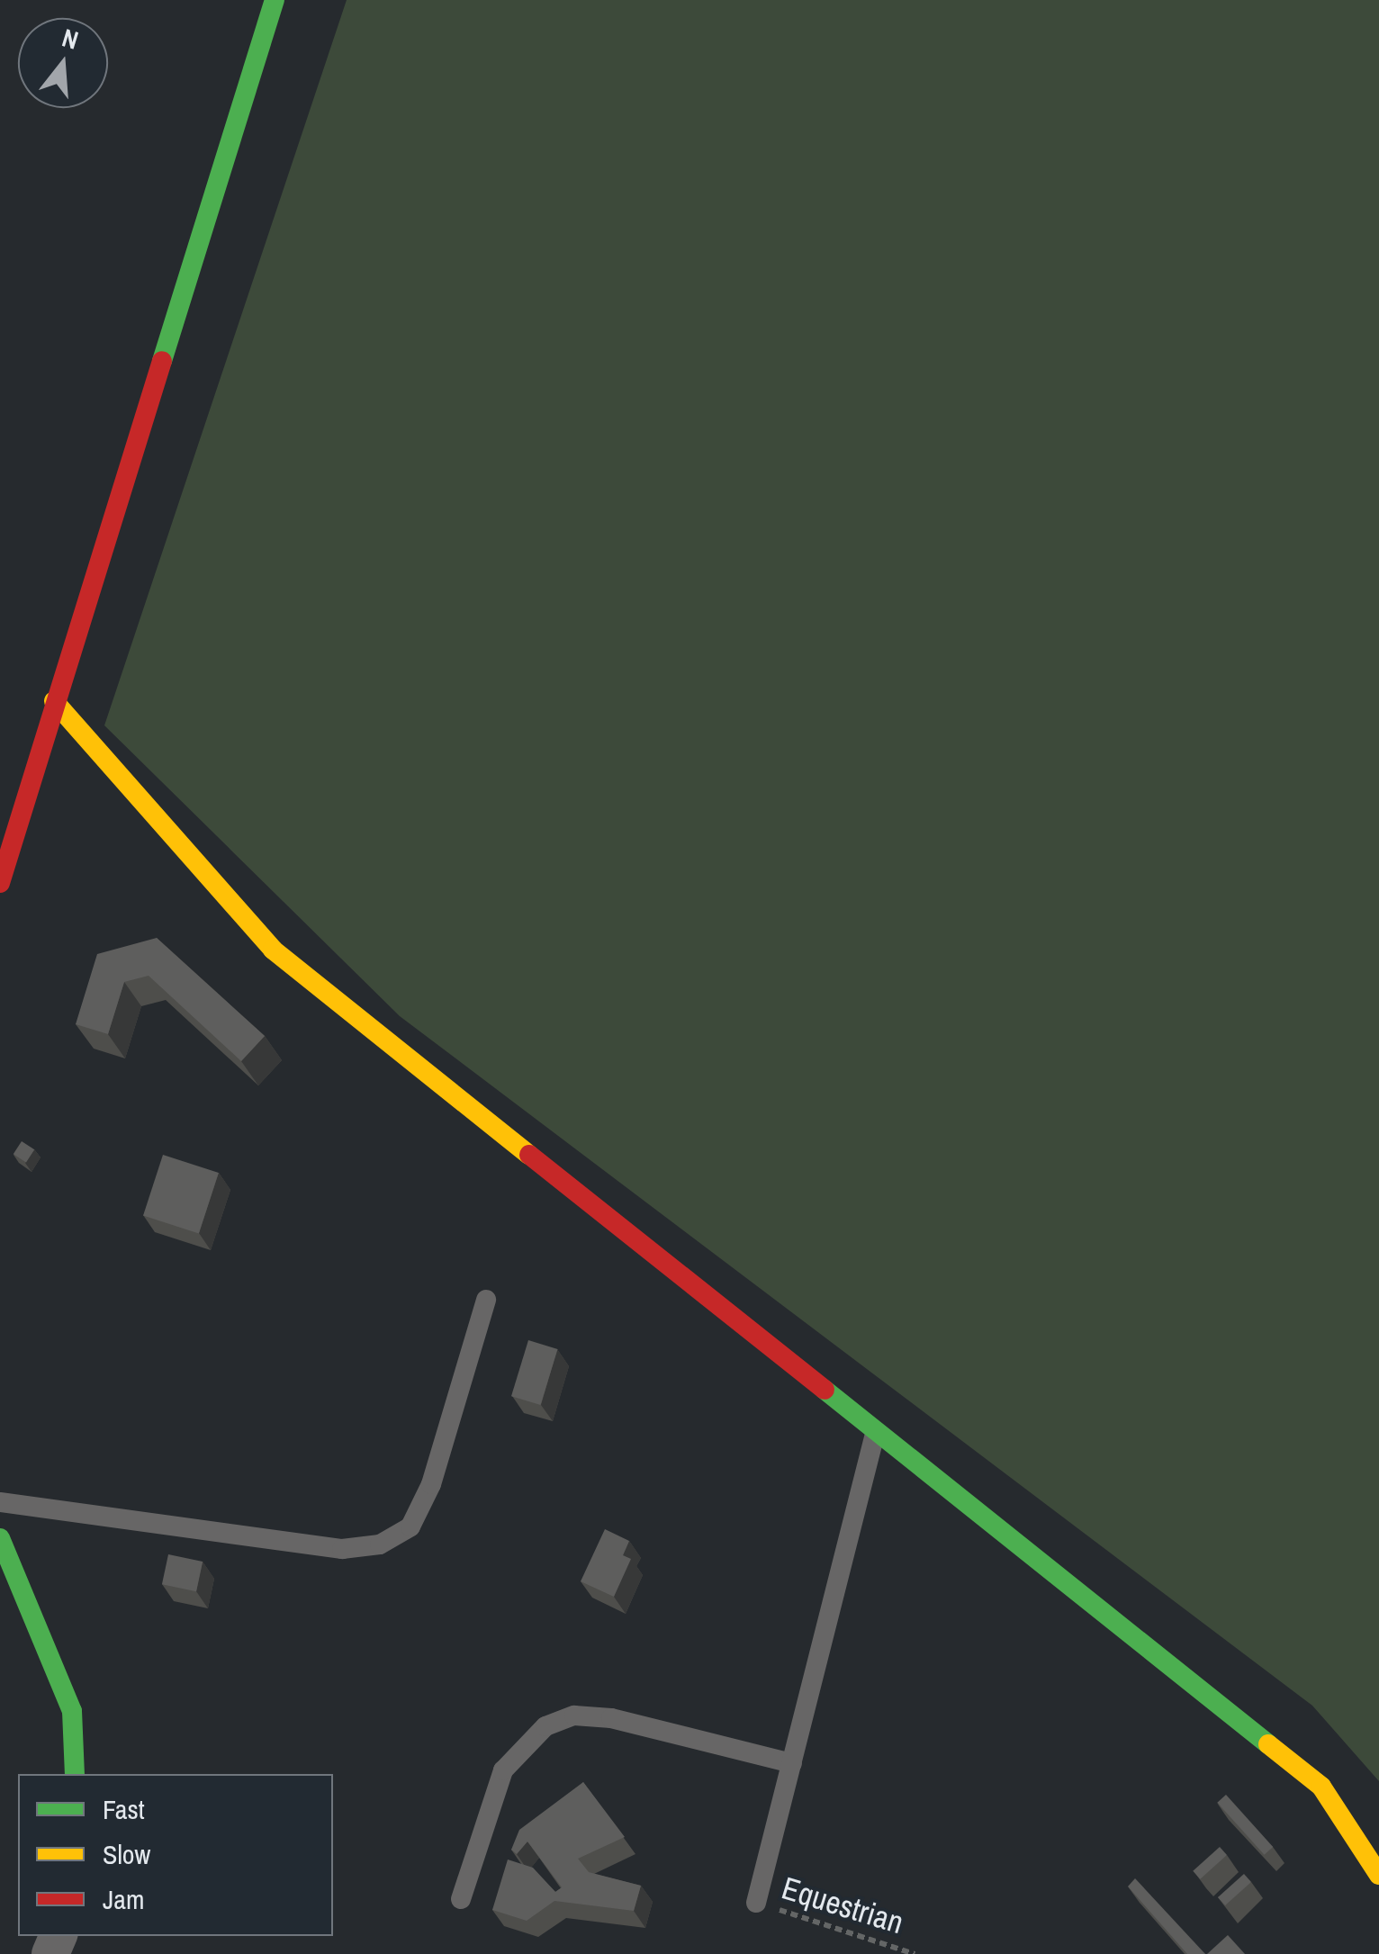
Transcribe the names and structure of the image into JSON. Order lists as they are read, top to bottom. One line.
{"streets":{"path":["Equestrian"]},"legend":["Fast","Slow","Jam"],"north":"top"}
